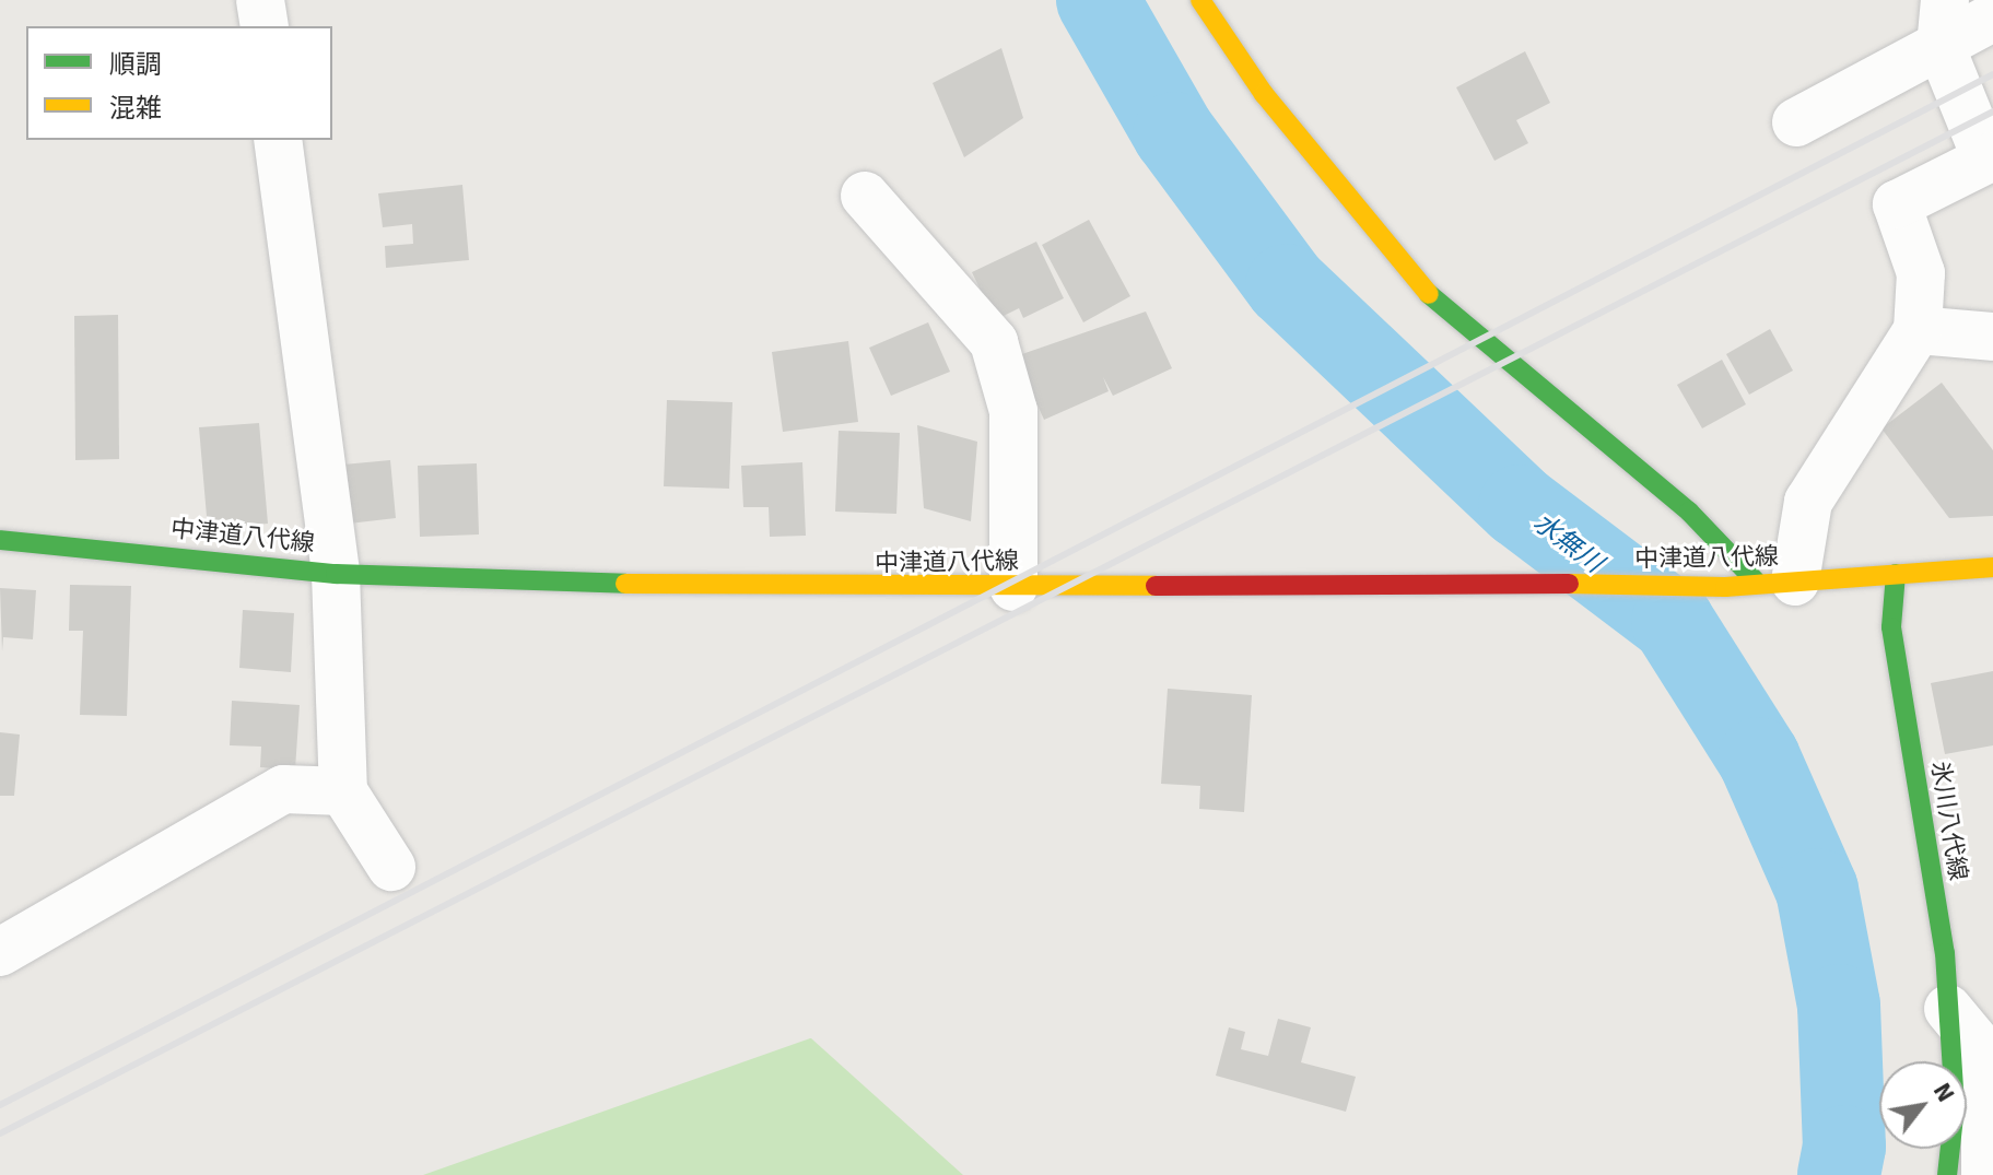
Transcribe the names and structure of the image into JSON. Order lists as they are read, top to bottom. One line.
{"streets":{"main road":["中津道八代線","氷川八代線"]},"crossings":[["中津道八代線","氷川八代線"]],"water":["水無川"],"legend":["順調","混雑"],"north":"top right"}
